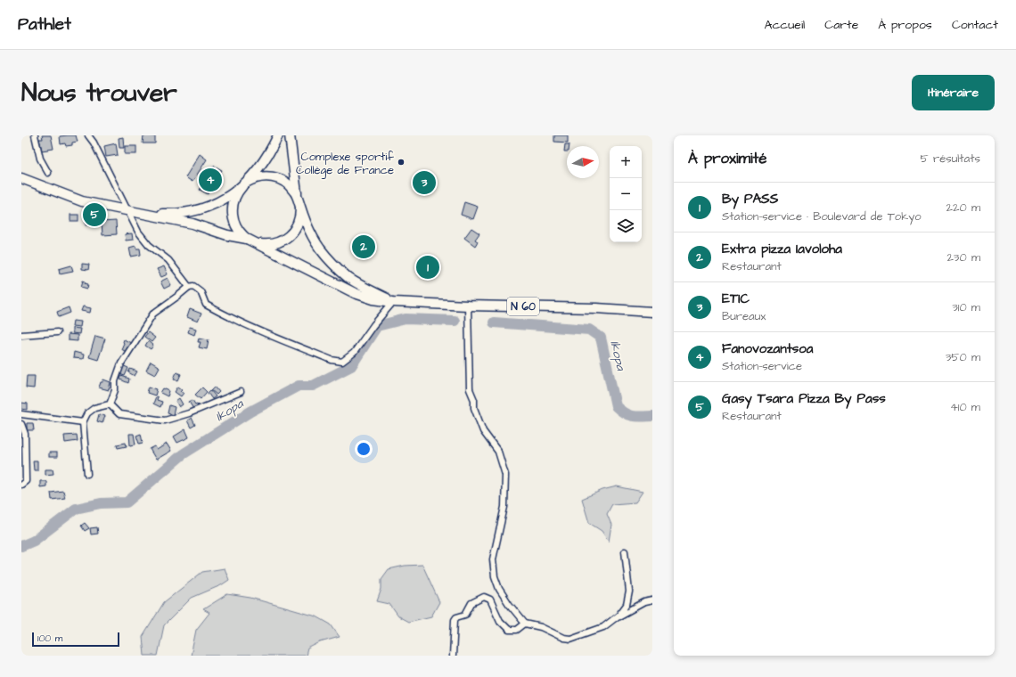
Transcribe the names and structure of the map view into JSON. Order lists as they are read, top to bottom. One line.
{"streets":{"main road":["N 60"]},"water":["Ikopa"],"places":["Complexe sportif Collège de France"],"scale_bar":"100 m","north":"right","page":{"header":"Pathlet","nav":["Accueil","Carte","À propos","Contact"],"buttons":"Itinéraire","title":"Nous trouver","heading":["À proximité","5 résultats"],"map_buttons":["+","−"],"pins":["4","3","5","2","1"],"list":[{"mark":"1","name":"By PASS","note":"Station-service · Boulevard de Tokyo","value":"220 m"},{"mark":"2","name":"Extra pizza Iavoloha","note":"Restaurant","value":"230 m"},{"mark":"3","name":"ETIC","note":"Bureaux","value":"310 m"},{"mark":"4","name":"Fanovozantsoa","note":"Station-service","value":"350 m"},{"mark":"5","name":"Gasy Tsara Pizza By Pass","note":"Restaurant","value":"410 m"}],"scale":"100 m"}}
